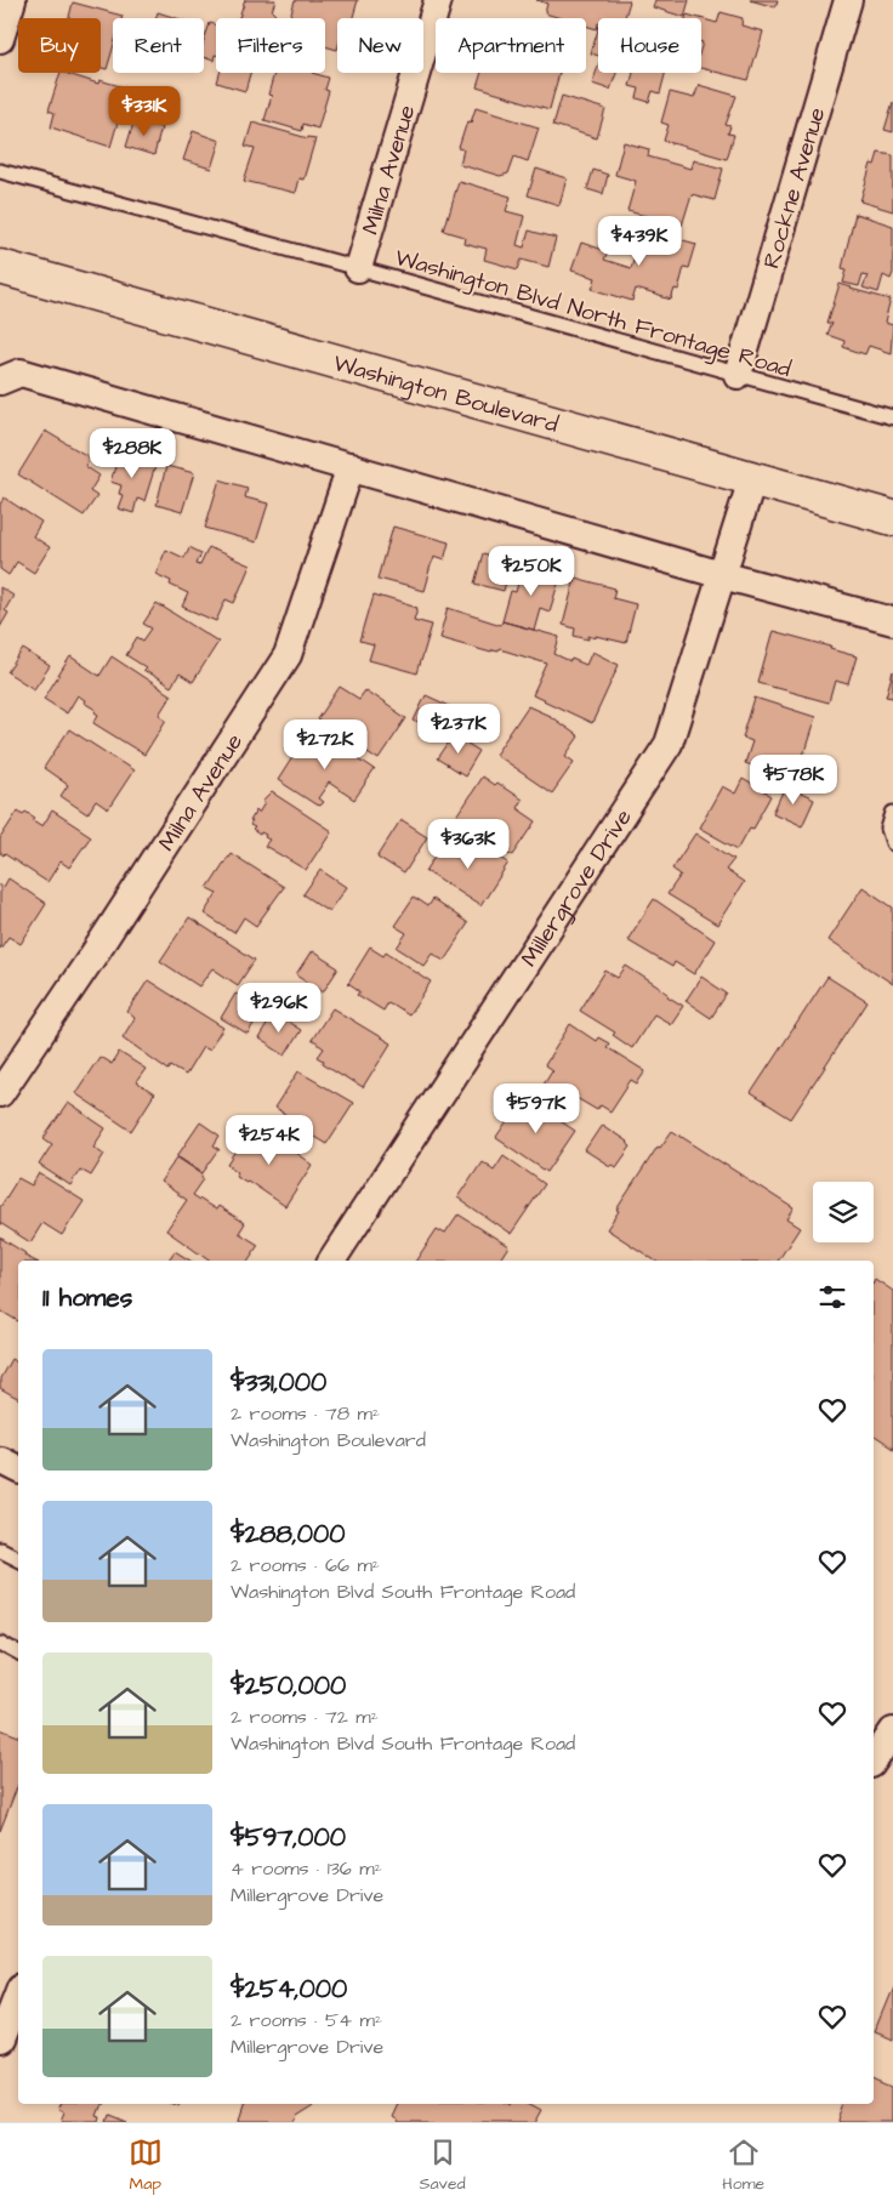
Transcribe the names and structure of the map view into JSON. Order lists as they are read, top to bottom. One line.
{"streets":{"main road":["Washington Boulevard"],"street":["Milna Avenue","Rockne Avenue","Millergrove Drive"],"lane":["Washington Blvd North Frontage Road"]},"crossings":[["Milna Avenue","Washington Blvd North Frontage Road"],["Rockne Avenue","Washington Blvd North Frontage Road"],["Washington Boulevard","Millergrove Drive"]],"page":{"chip":["Buy","Rent","Filters","New","Apartment","House"],"price":["$331K","$439K","$288K","$250K","$237K","$272K","$578K","$363K","$296K","$597K","$254K"],"heading":"11 homes","list":[{"name":"$331,000","note":"2 rooms · 78 m² · Washington Boulevard"},{"name":"$288,000","note":"2 rooms · 66 m² · Washington Blvd South Frontage Road"},{"name":"$250,000","note":"2 rooms · 72 m² · Washington Blvd South Frontage Road"},{"name":"$597,000","note":"4 rooms · 136 m² · Millergrove Drive"},{"name":"$254,000","note":"2 rooms · 54 m² · Millergrove Drive"}],"tabs":["Map","Saved","Home"]}}
